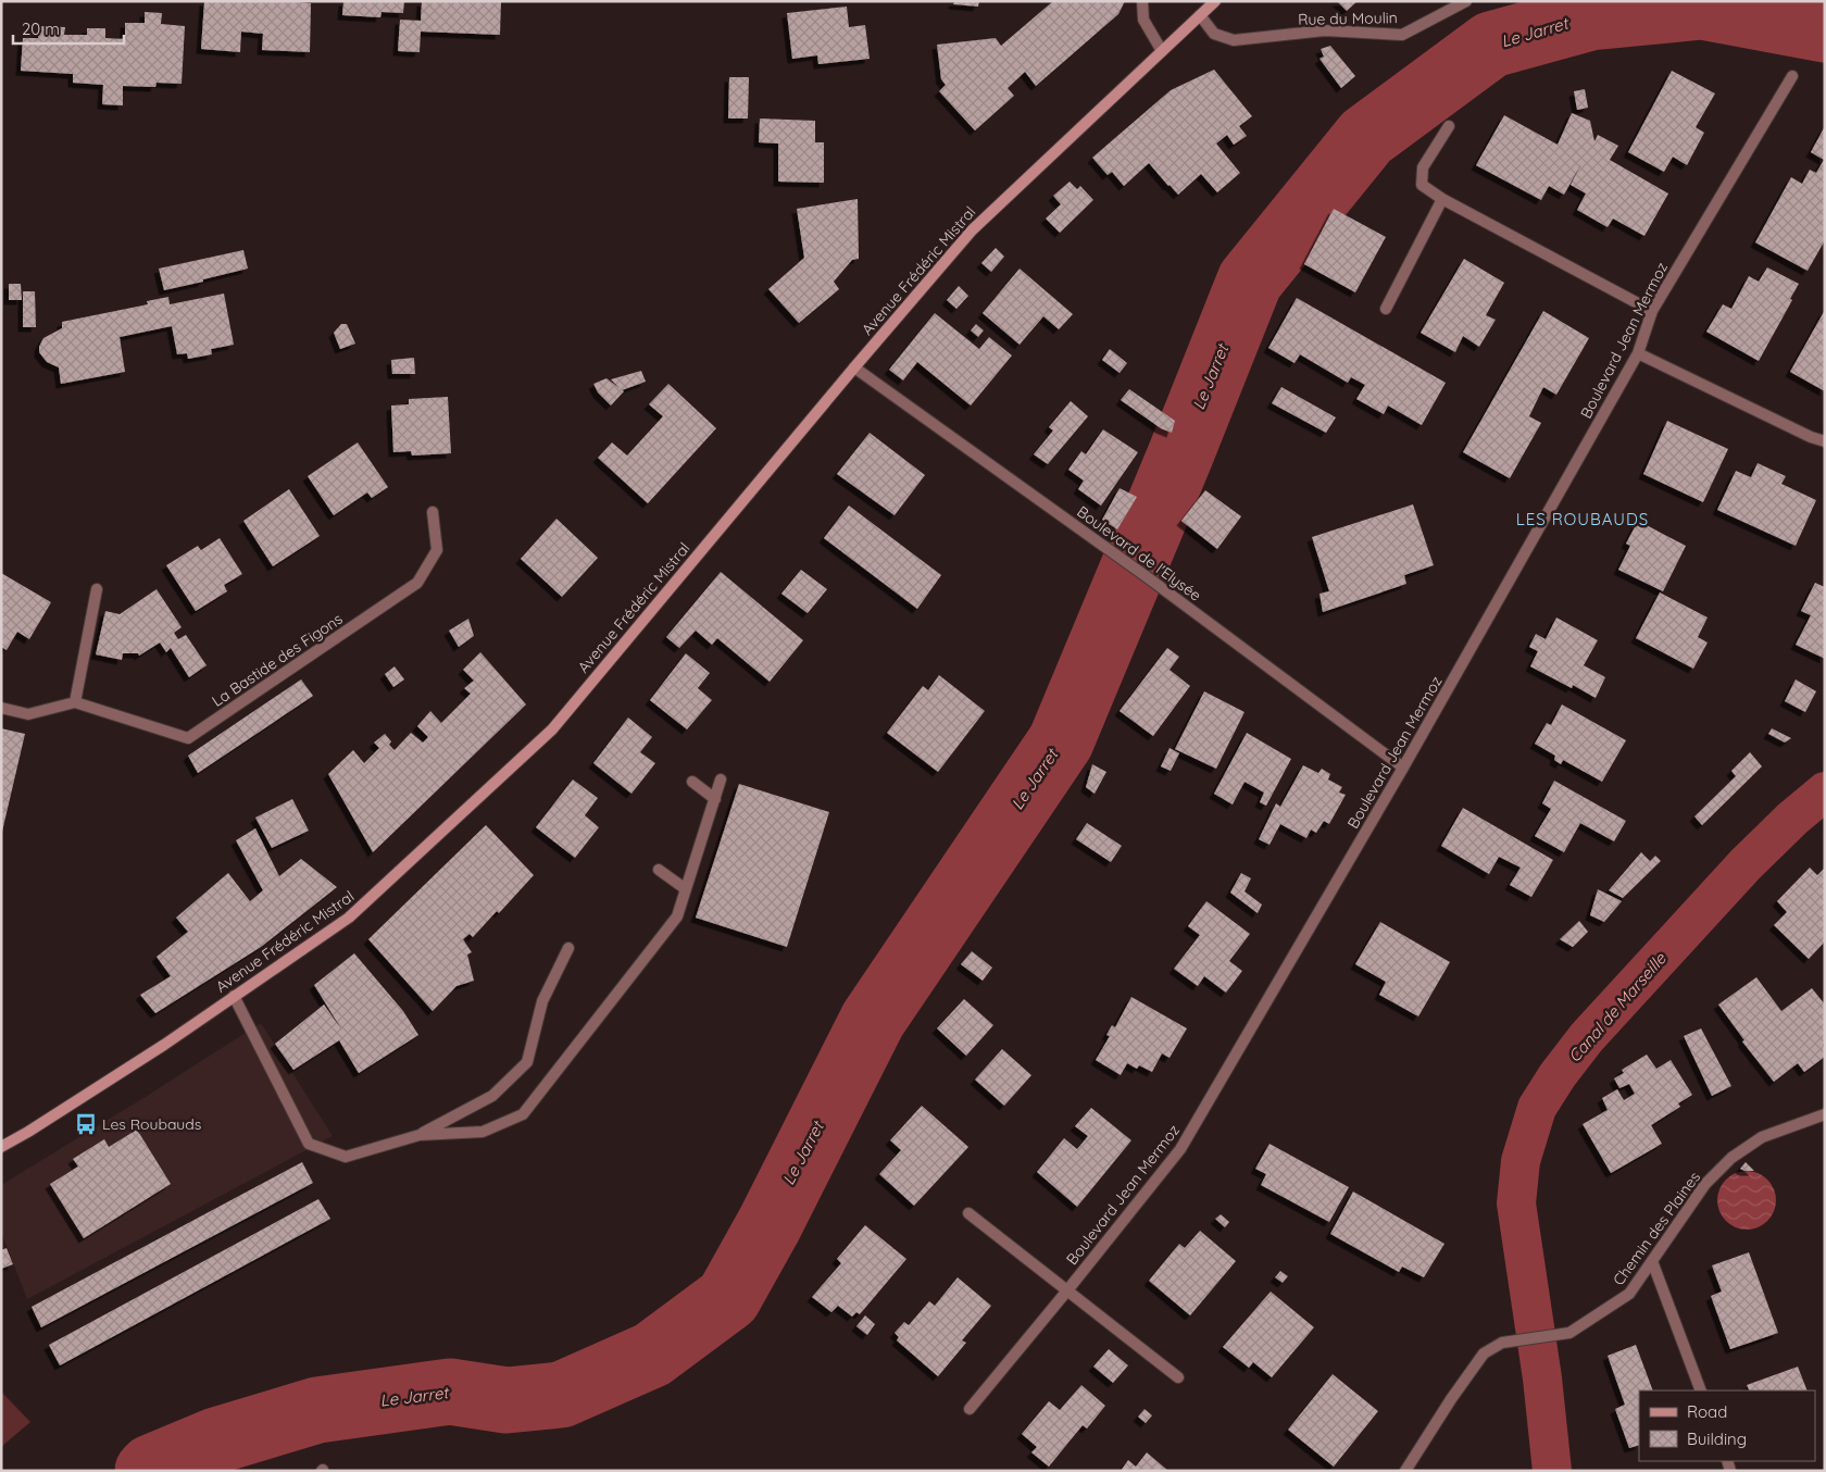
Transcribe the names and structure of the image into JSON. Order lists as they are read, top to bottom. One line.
{"streets":{"main road":["Avenue Frédéric Mistral"],"street":["Rue du Moulin","Boulevard Jean Mermoz","Boulevard de l'Elysée","La Bastide des Figons","Chemin des Plaines"]},"crossings":[["Rue du Moulin","Avenue Frédéric Mistral"],["Avenue Frédéric Mistral","Boulevard de l'Elysée"],["Boulevard Jean Mermoz","Boulevard de l'Elysée"]],"districts":["LES ROUBAUDS"],"water":["Le Jarret","Canal de Marseille"],"places":{"bus stop":["Les Roubauds"]},"legend":["Road","Building"],"scale_bar":"20 m"}
